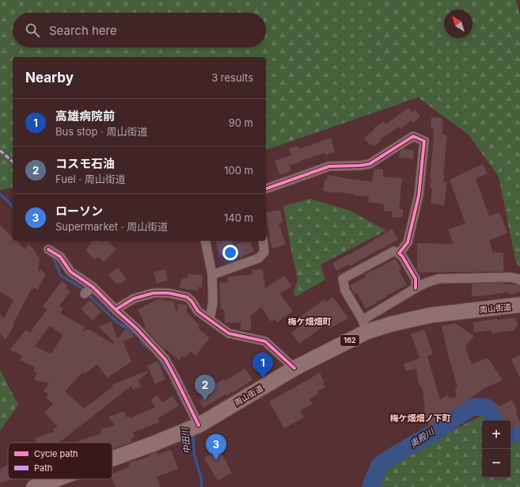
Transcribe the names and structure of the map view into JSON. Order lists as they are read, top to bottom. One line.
{"streets":{"highway":["周山街道","162"]},"districts":["梅ケ畑畑町","梅ケ畑畑ノ下町"],"water":["奥殿川","中田川"],"legend":["Cycle path","Path"],"north":"top left","page":{"search":"Search here","heading":["Nearby","3 results"],"list":[{"mark":"1","name":"高雄病院前","note":"Bus stop · 周山街道","value":"90 m"},{"mark":"2","name":"コスモ石油","note":"Fuel · 周山街道","value":"100 m"},{"mark":"3","name":"ローソン","note":"Supermarket · 周山街道","value":"140 m"}],"pins":["1","2","3"],"map_buttons":["+","−"]}}
